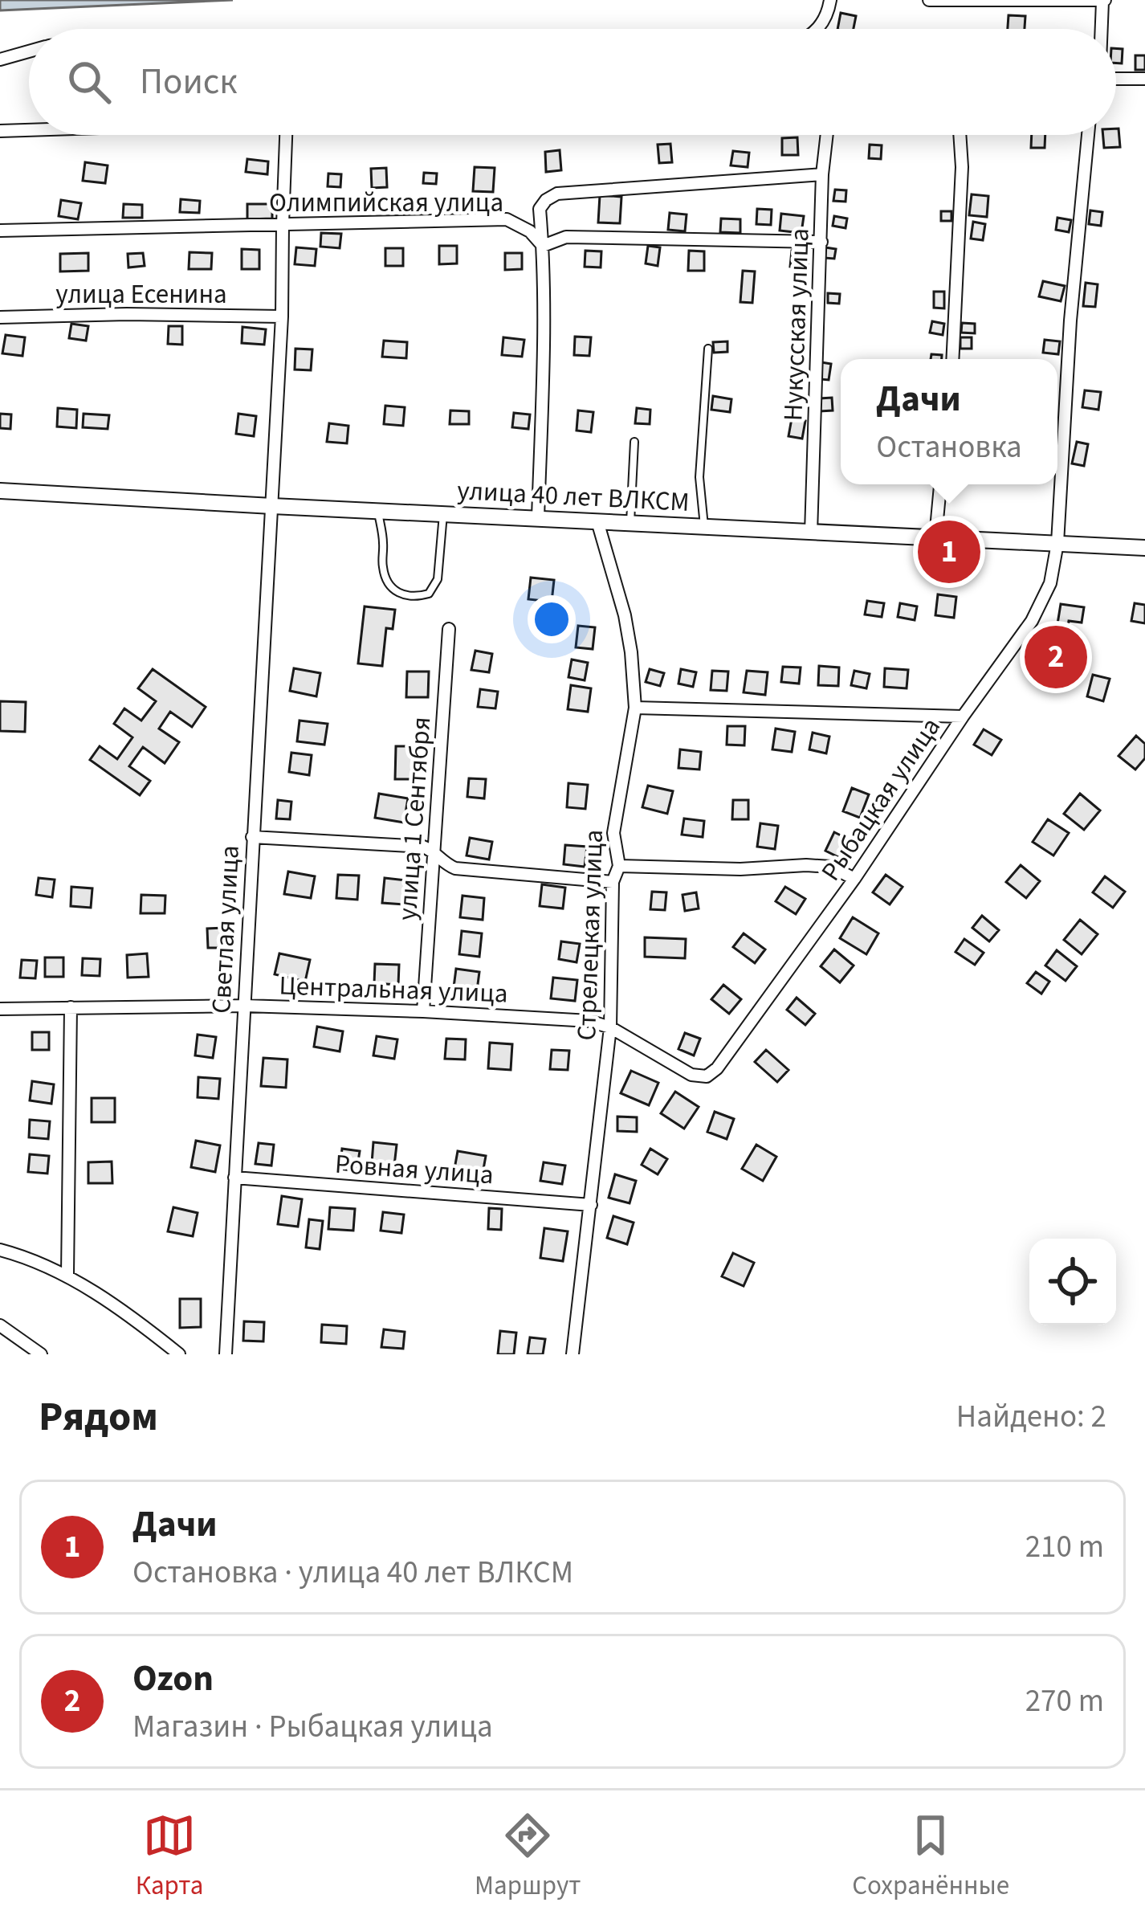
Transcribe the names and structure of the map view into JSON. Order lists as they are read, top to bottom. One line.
{"streets":{"street":["Олимпийская улица","улица Есенина","Нукусская улица","улица 40 лет ВЛКСМ","Рыбацкая улица","улица 1 Сентября","Светлая улица","Стрелецкая улица","Центральная улица","Ровная улица"]},"crossings":[["Олимпийская улица","Светлая улица"],["улица Есенина","Светлая улица"],["Нукусская улица","улица 40 лет ВЛКСМ"],["улица 40 лет ВЛКСМ","Рыбацкая улица"],["улица 40 лет ВЛКСМ","Светлая улица"],["улица 40 лет ВЛКСМ","Стрелецкая улица"],["Рыбацкая улица","Стрелецкая улица"],["Рыбацкая улица","Центральная улица"],["улица 1 Сентября","Центральная улица"],["Светлая улица","Центральная улица"],["Светлая улица","Ровная улица"],["Стрелецкая улица","Центральная улица"],["Стрелецкая улица","Ровная улица"]],"page":{"search":"Поиск","popup":["Дачи","Остановка"],"pins":["1","2"],"heading":["Рядом","Найдено: 2"],"list":[{"mark":"1","name":"Дачи","note":"Остановка · улица 40 лет ВЛКСМ","value":"210 m"},{"mark":"2","name":"Ozon","note":"Магазин · Рыбацкая улица","value":"270 m"}],"nav":["Карта","Маршрут","Сохранённые"]}}
